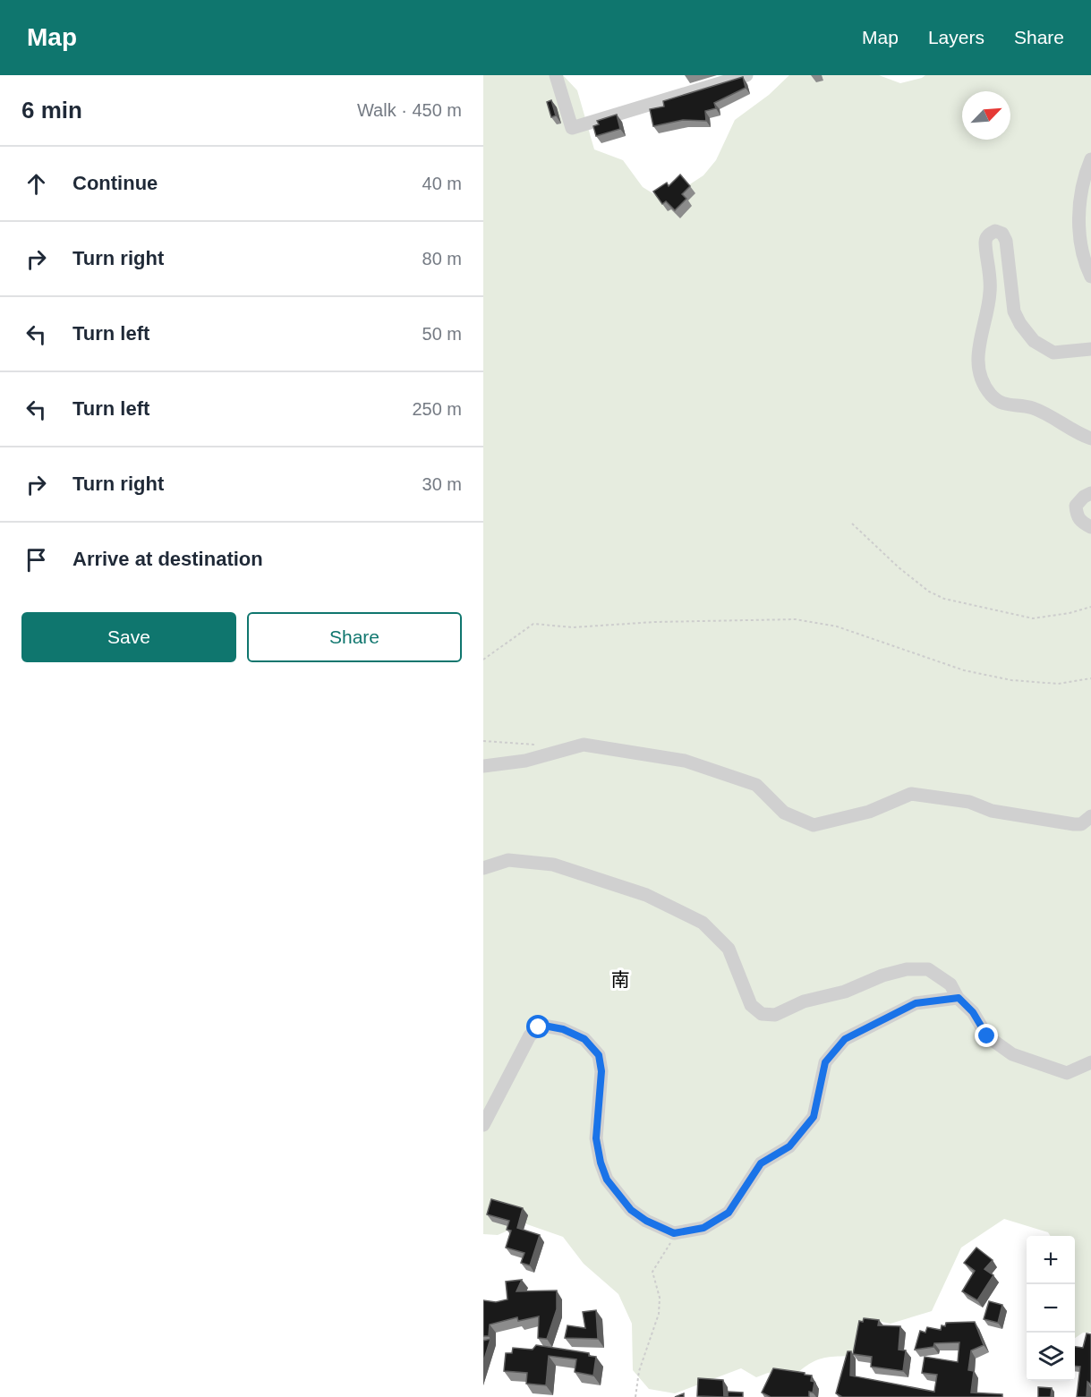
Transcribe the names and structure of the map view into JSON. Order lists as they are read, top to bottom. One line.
{"districts":["南"],"north":"top right","page":{"header":"Map","nav":["Map","Layers","Share"],"heading":["6 min","Walk · 450 m"],"list":[["Continue","40 m"],["Turn right","80 m"],["Turn left","50 m"],["Turn left","250 m"],["Turn right","30 m"],"Arrive at destination"],"buttons":["Save","Share"],"map_buttons":["+","−"]}}
